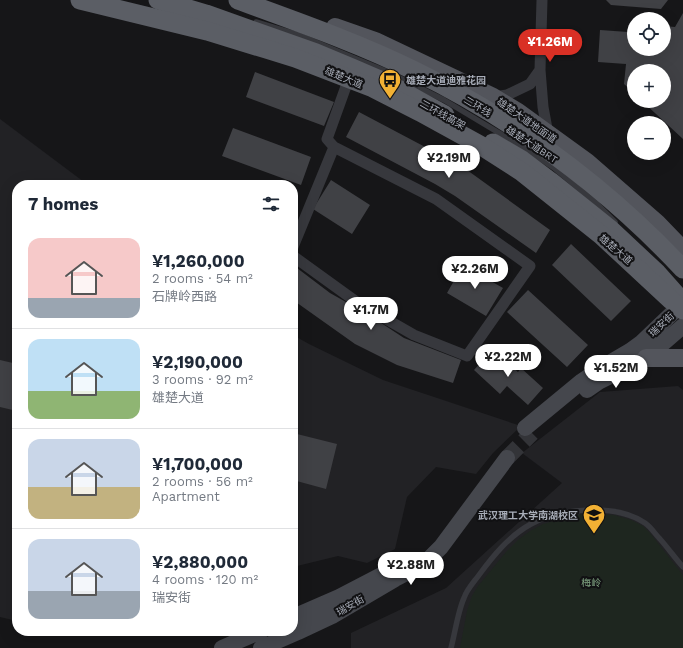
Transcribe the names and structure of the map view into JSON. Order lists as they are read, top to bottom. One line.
{"streets":{"highway":["二环线","二环线高架"],"main road":["雄楚大道","雄楚大道地面道","瑞安街"],"lane":["雄楚大道BRT"]},"crossings":[["雄楚大道","二环线高架"],["雄楚大道","瑞安街"],["二环线高架","瑞安街"]],"parks":["梅岭"],"places":{"bus stop":["雄楚大道迪雅花园"],"school or university":["武汉理工大学南湖校区"]},"page":{"map_buttons":["+","−"],"price":["¥1.26M","¥2.19M","¥2.26M","¥1.7M","¥2.22M","¥1.52M","¥2.88M"],"heading":"7 homes","list":[{"name":"¥1,260,000","note":"2 rooms · 54 m² · 石牌岭西路"},{"name":"¥2,190,000","note":"3 rooms · 92 m² · 雄楚大道"},{"name":"¥1,700,000","note":"2 rooms · 56 m² · Apartment"},{"name":"¥2,880,000","note":"4 rooms · 120 m² · 瑞安街"}]}}
